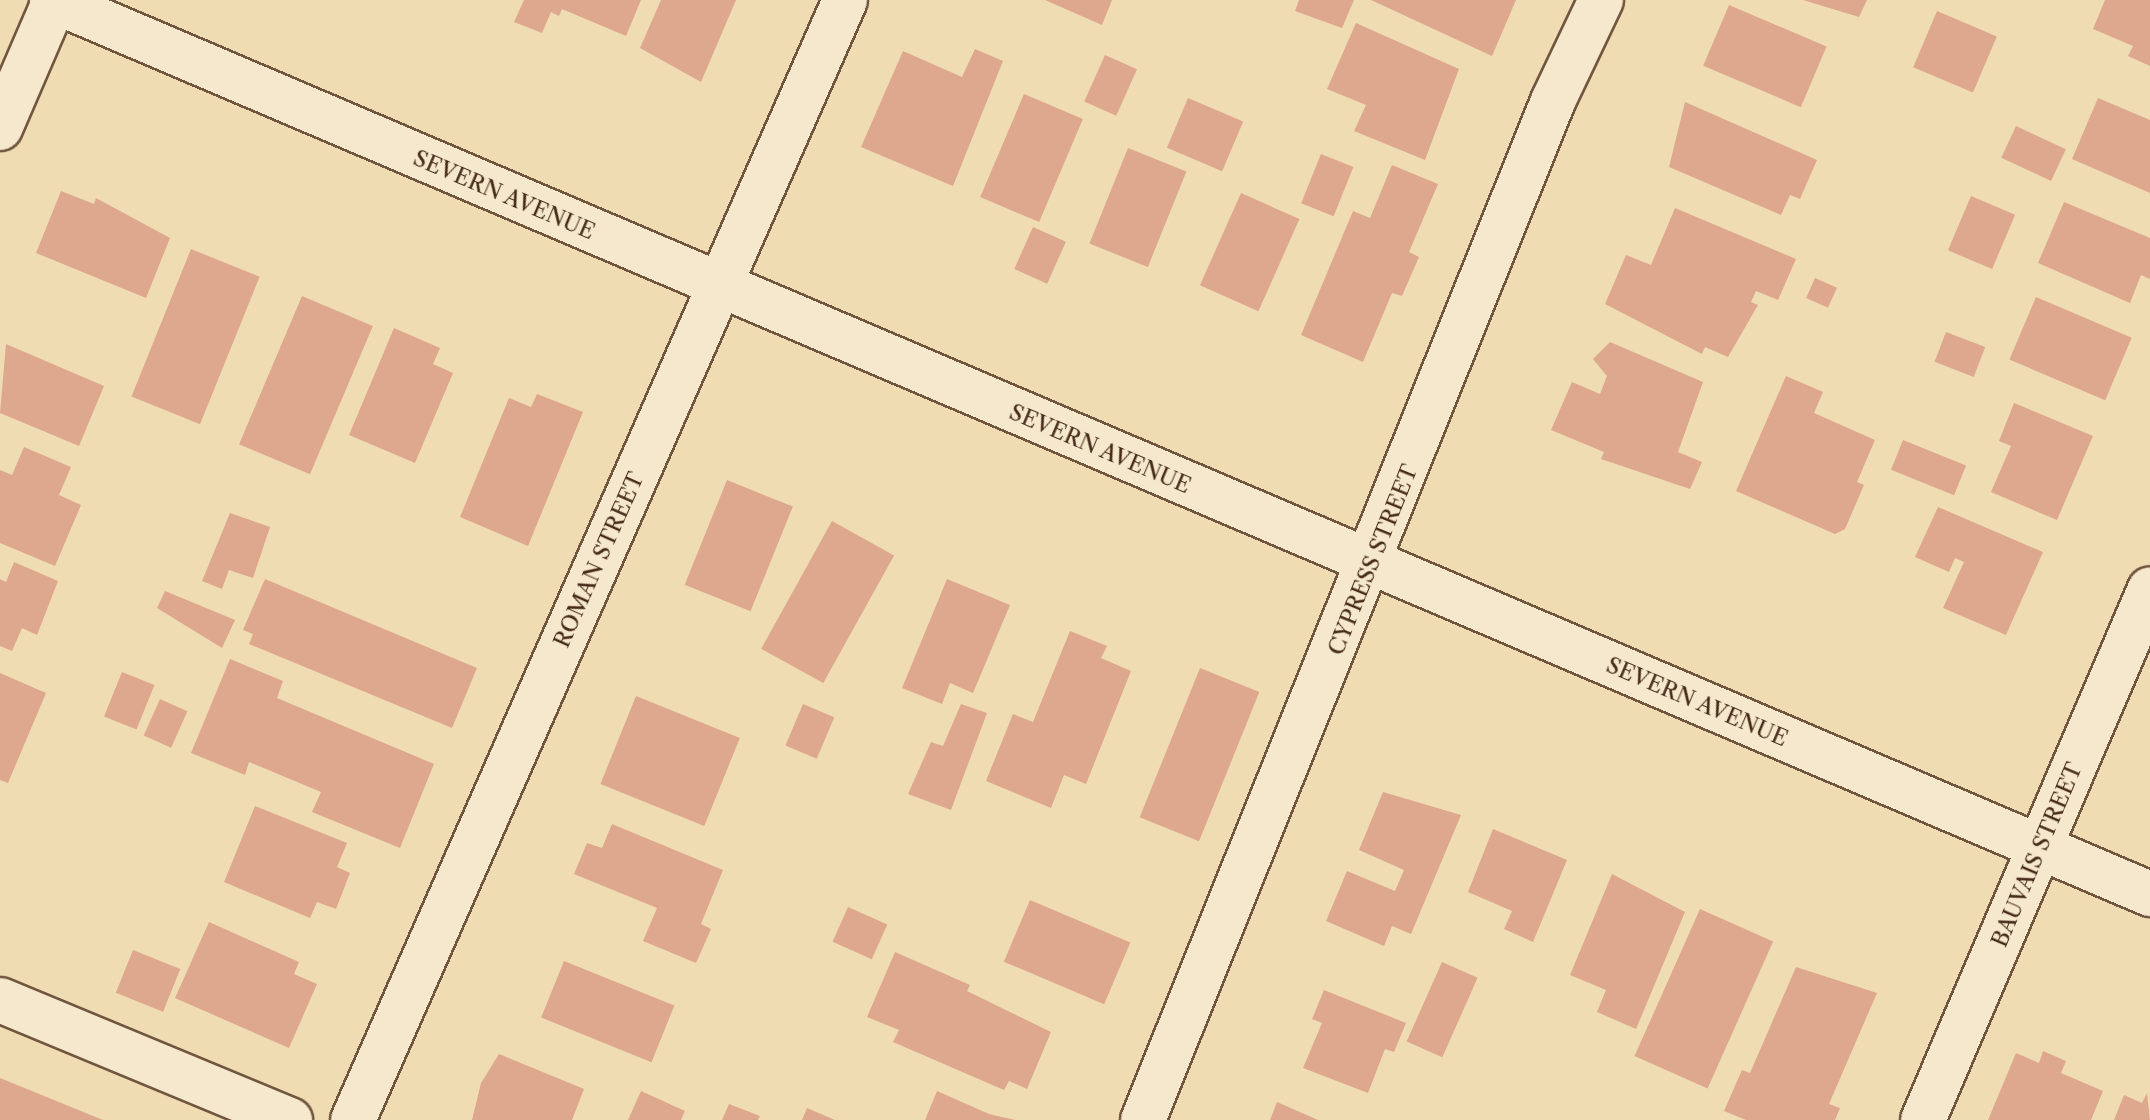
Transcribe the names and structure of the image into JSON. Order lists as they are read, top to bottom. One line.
{"streets":{"street":["SEVERN AVENUE","ROMAN STREET","CYPRESS STREET","BAUVAIS STREET"]},"crossings":[["SEVERN AVENUE","ROMAN STREET"],["SEVERN AVENUE","CYPRESS STREET"],["SEVERN AVENUE","BAUVAIS STREET"]]}
